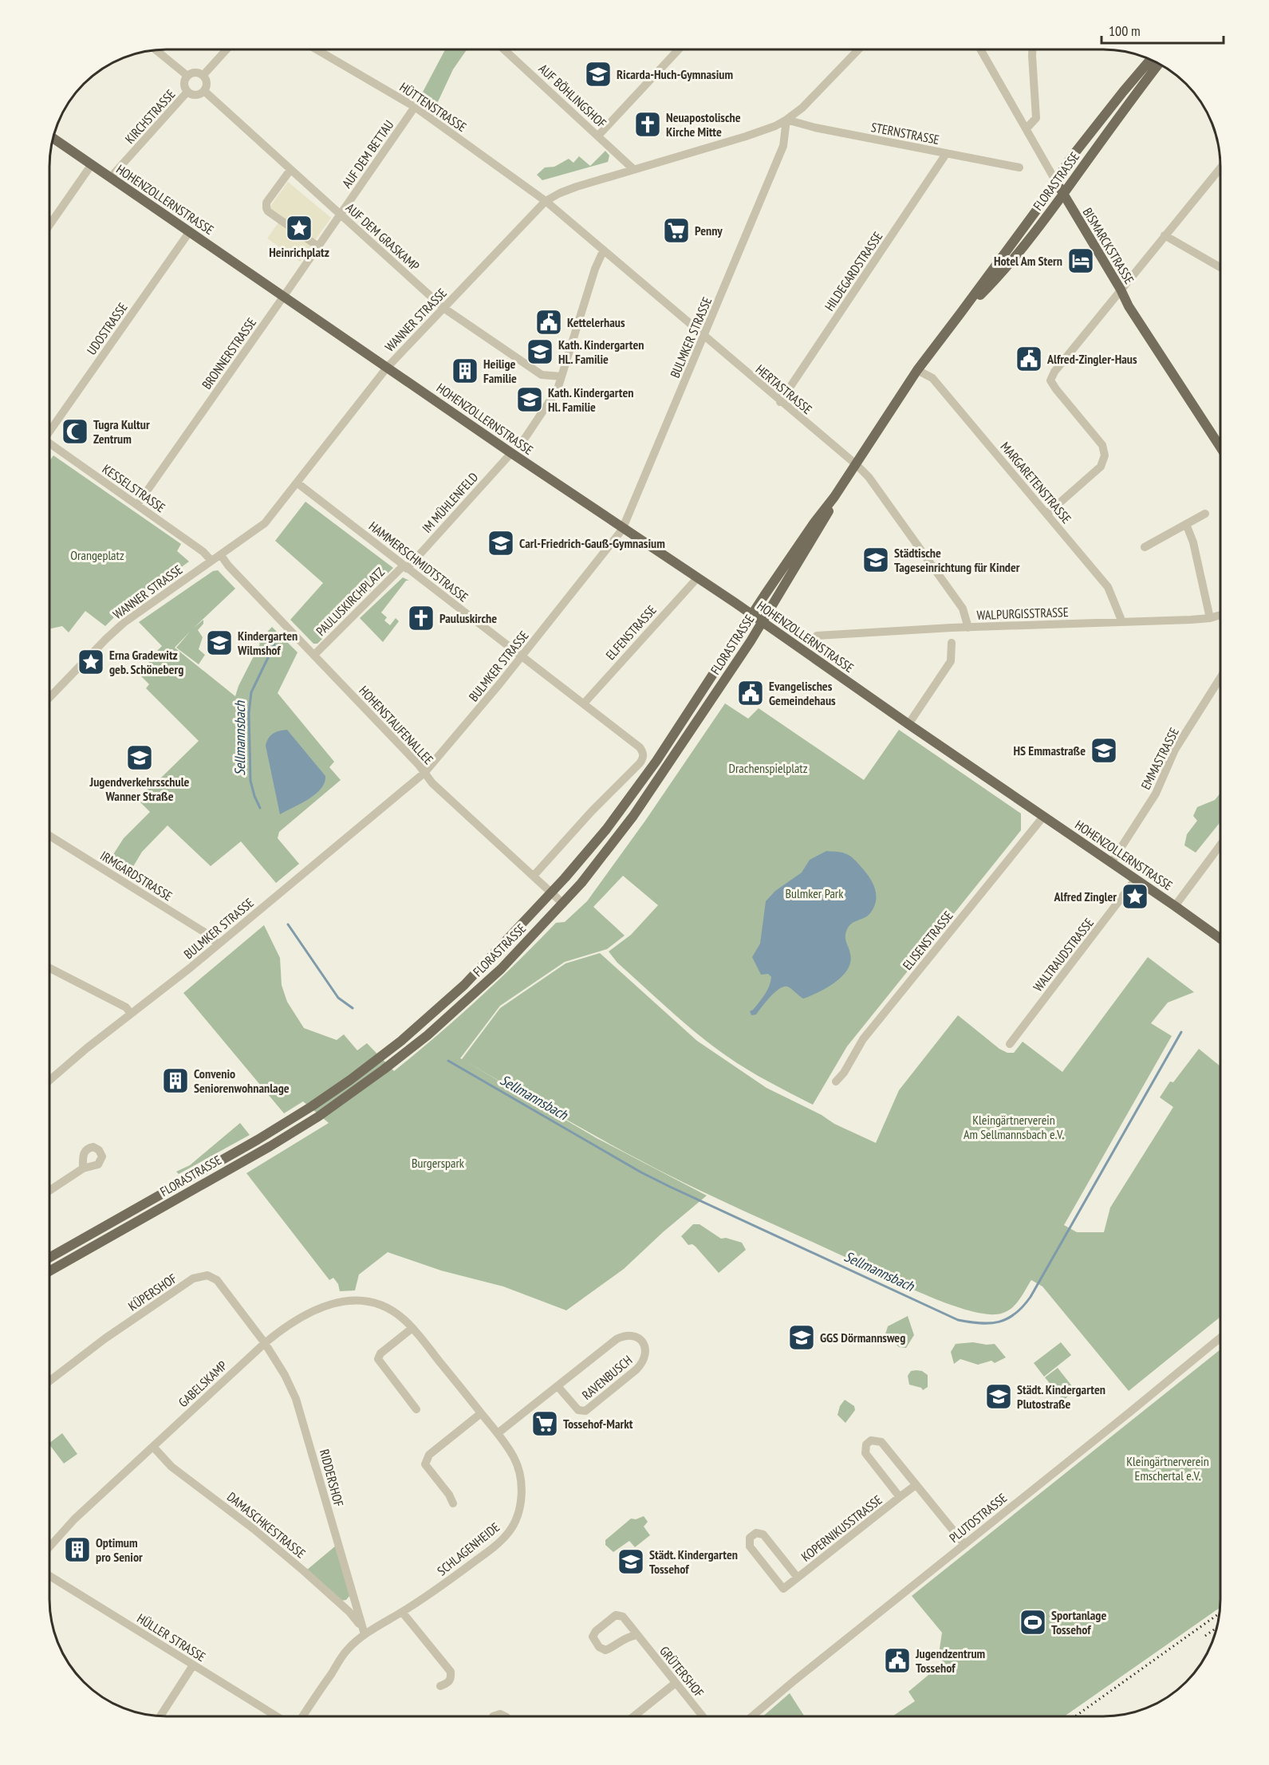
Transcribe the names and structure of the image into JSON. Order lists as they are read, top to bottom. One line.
{"streets":{"main road":["FLORASTRASSE","HOHENZOLLERNSTRASSE","BISMARCKSTRASSE"],"street":["AUF BÖHLINGSHOF","HÜTTENSTRASSE","KIRCHSTRASSE","STERNSTRASSE","AUF DEM BETTAU","AUF DEM GRASKAMP","HILDEGARDSTRASSE","WANNER STRASSE","UDOSTRASSE","BULMKER STRASSE","BRONNERSTRASSE","HERTASTRASSE","MARGARETENSTRASSE","KESSELSTRASSE","IM MÜHLENFELD","HAMMERSCHMIDTSTRASSE","PAULUSKIRCHPLATZ","WALPURGISSTRASSE","ELFENSTRASSE","HOHENSTAUFENALLEE","EMMASTRASSE","IRMGARDSTRASSE","ELISENSTRASSE","WALTRAUDSTRASSE","KÜPERSHOF","RAVENBUSCH","GABELSKAMP","RIDDERSHOF","PLUTOSTRASSE","DAMASCHKESTRASSE","KOPERNIKUSSTRASSE","SCHLAGENHEIDE","HÜLLER STRASSE","GRÜTERSHOF"]},"crossings":[["AUF BÖHLINGSHOF","WANNER STRASSE"],["HÜTTENSTRASSE","AUF DEM BETTAU"],["HÜTTENSTRASSE","WANNER STRASSE"],["HÜTTENSTRASSE","HERTASTRASSE"],["KIRCHSTRASSE","HOHENZOLLERNSTRASSE"],["KIRCHSTRASSE","AUF DEM GRASKAMP"],["STERNSTRASSE","HILDEGARDSTRASSE"],["STERNSTRASSE","WANNER STRASSE"],["STERNSTRASSE","BULMKER STRASSE"],["AUF DEM BETTAU","AUF DEM GRASKAMP"],["AUF DEM BETTAU","BRONNERSTRASSE"],["FLORASTRASSE","HOHENZOLLERNSTRASSE"],["FLORASTRASSE","BISMARCKSTRASSE"],["FLORASTRASSE","HERTASTRASSE"],["FLORASTRASSE","MARGARETENSTRASSE"],["FLORASTRASSE","HOHENSTAUFENALLEE"],["HOHENZOLLERNSTRASSE","WANNER STRASSE"],["HOHENZOLLERNSTRASSE","UDOSTRASSE"],["HOHENZOLLERNSTRASSE","BULMKER STRASSE"],["HOHENZOLLERNSTRASSE","BRONNERSTRASSE"],["HOHENZOLLERNSTRASSE","IM MÜHLENFELD"],["HOHENZOLLERNSTRASSE","ELFENSTRASSE"],["HOHENZOLLERNSTRASSE","EMMASTRASSE"],["HOHENZOLLERNSTRASSE","ELISENSTRASSE"],["HOHENZOLLERNSTRASSE","WALTRAUDSTRASSE"],["AUF DEM GRASKAMP","WANNER STRASSE"],["AUF DEM GRASKAMP","BRONNERSTRASSE"],["HILDEGARDSTRASSE","HERTASTRASSE"],["WANNER STRASSE","BULMKER STRASSE"],["WANNER STRASSE","HERTASTRASSE"],["WANNER STRASSE","KESSELSTRASSE"],["WANNER STRASSE","HAMMERSCHMIDTSTRASSE"],["WANNER STRASSE","HOHENSTAUFENALLEE"],["BULMKER STRASSE","HERTASTRASSE"],["BULMKER STRASSE","HAMMERSCHMIDTSTRASSE"],["BULMKER STRASSE","HOHENSTAUFENALLEE"],["BULMKER STRASSE","IRMGARDSTRASSE"],["BRONNERSTRASSE","KESSELSTRASSE"],["HERTASTRASSE","WALPURGISSTRASSE"],["MARGARETENSTRASSE","WALPURGISSTRASSE"],["IM MÜHLENFELD","HAMMERSCHMIDTSTRASSE"],["IM MÜHLENFELD","PAULUSKIRCHPLATZ"],["HAMMERSCHMIDTSTRASSE","PAULUSKIRCHPLATZ"],["HAMMERSCHMIDTSTRASSE","ELFENSTRASSE"],["HAMMERSCHMIDTSTRASSE","HOHENSTAUFENALLEE"],["PAULUSKIRCHPLATZ","HOHENSTAUFENALLEE"],["KÜPERSHOF","GABELSKAMP"],["KÜPERSHOF","RIDDERSHOF"],["RAVENBUSCH","GABELSKAMP"],["RAVENBUSCH","SCHLAGENHEIDE"],["GABELSKAMP","RIDDERSHOF"],["GABELSKAMP","DAMASCHKESTRASSE"],["GABELSKAMP","SCHLAGENHEIDE"],["RIDDERSHOF","DAMASCHKESTRASSE"],["PLUTOSTRASSE","KOPERNIKUSSTRASSE"]],"water":["Sellmannsbach"],"parks":["Orangeplatz","Drachenspielplatz","Bulmker Park","Kleingärtnerverein Am Sellmannsbach e.V.","Burgerspark","Kleingärtnerverein Emschertal e.V."],"places":{"school or university":["Ricarda-Huch-Gymnasium","Kath. Kindergarten HL. Familie","Kath. Kindergarten Hl. Familie","Carl-Friedrich-Gauß-Gymnasium","Städtische Tageseinrichtung für Kinder","Kindergarten Wilmshof","HS Emmastraße","Jugendverkehrsschule Wanner Straße","GGS Dörmannsweg","Städt. Kindergarten Plutostraße","Städt. Kindergarten Tossehof"],"church":["Neuapostolische Kirche Mitte","Pauluskirche"],"place":["Heinrichplatz","Erna Gradewitz geb. Schöneberg","Alfred Zingler"],"supermarket":["Penny","Tossehof-Markt"],"hotel":["Hotel Am Stern"],"public building":["Kettelerhaus","Alfred-Zingler-Haus","Evangelisches Gemeindehaus","Jugendzentrum Tossehof"],"building":["Heilige Familie","Convenio Seniorenwohnanlage","Optimum pro Senior"],"mosque":["Tugra Kultur Zentrum"],"sports":["Sportanlage Tossehof"]},"scale_bar":"100 m"}
